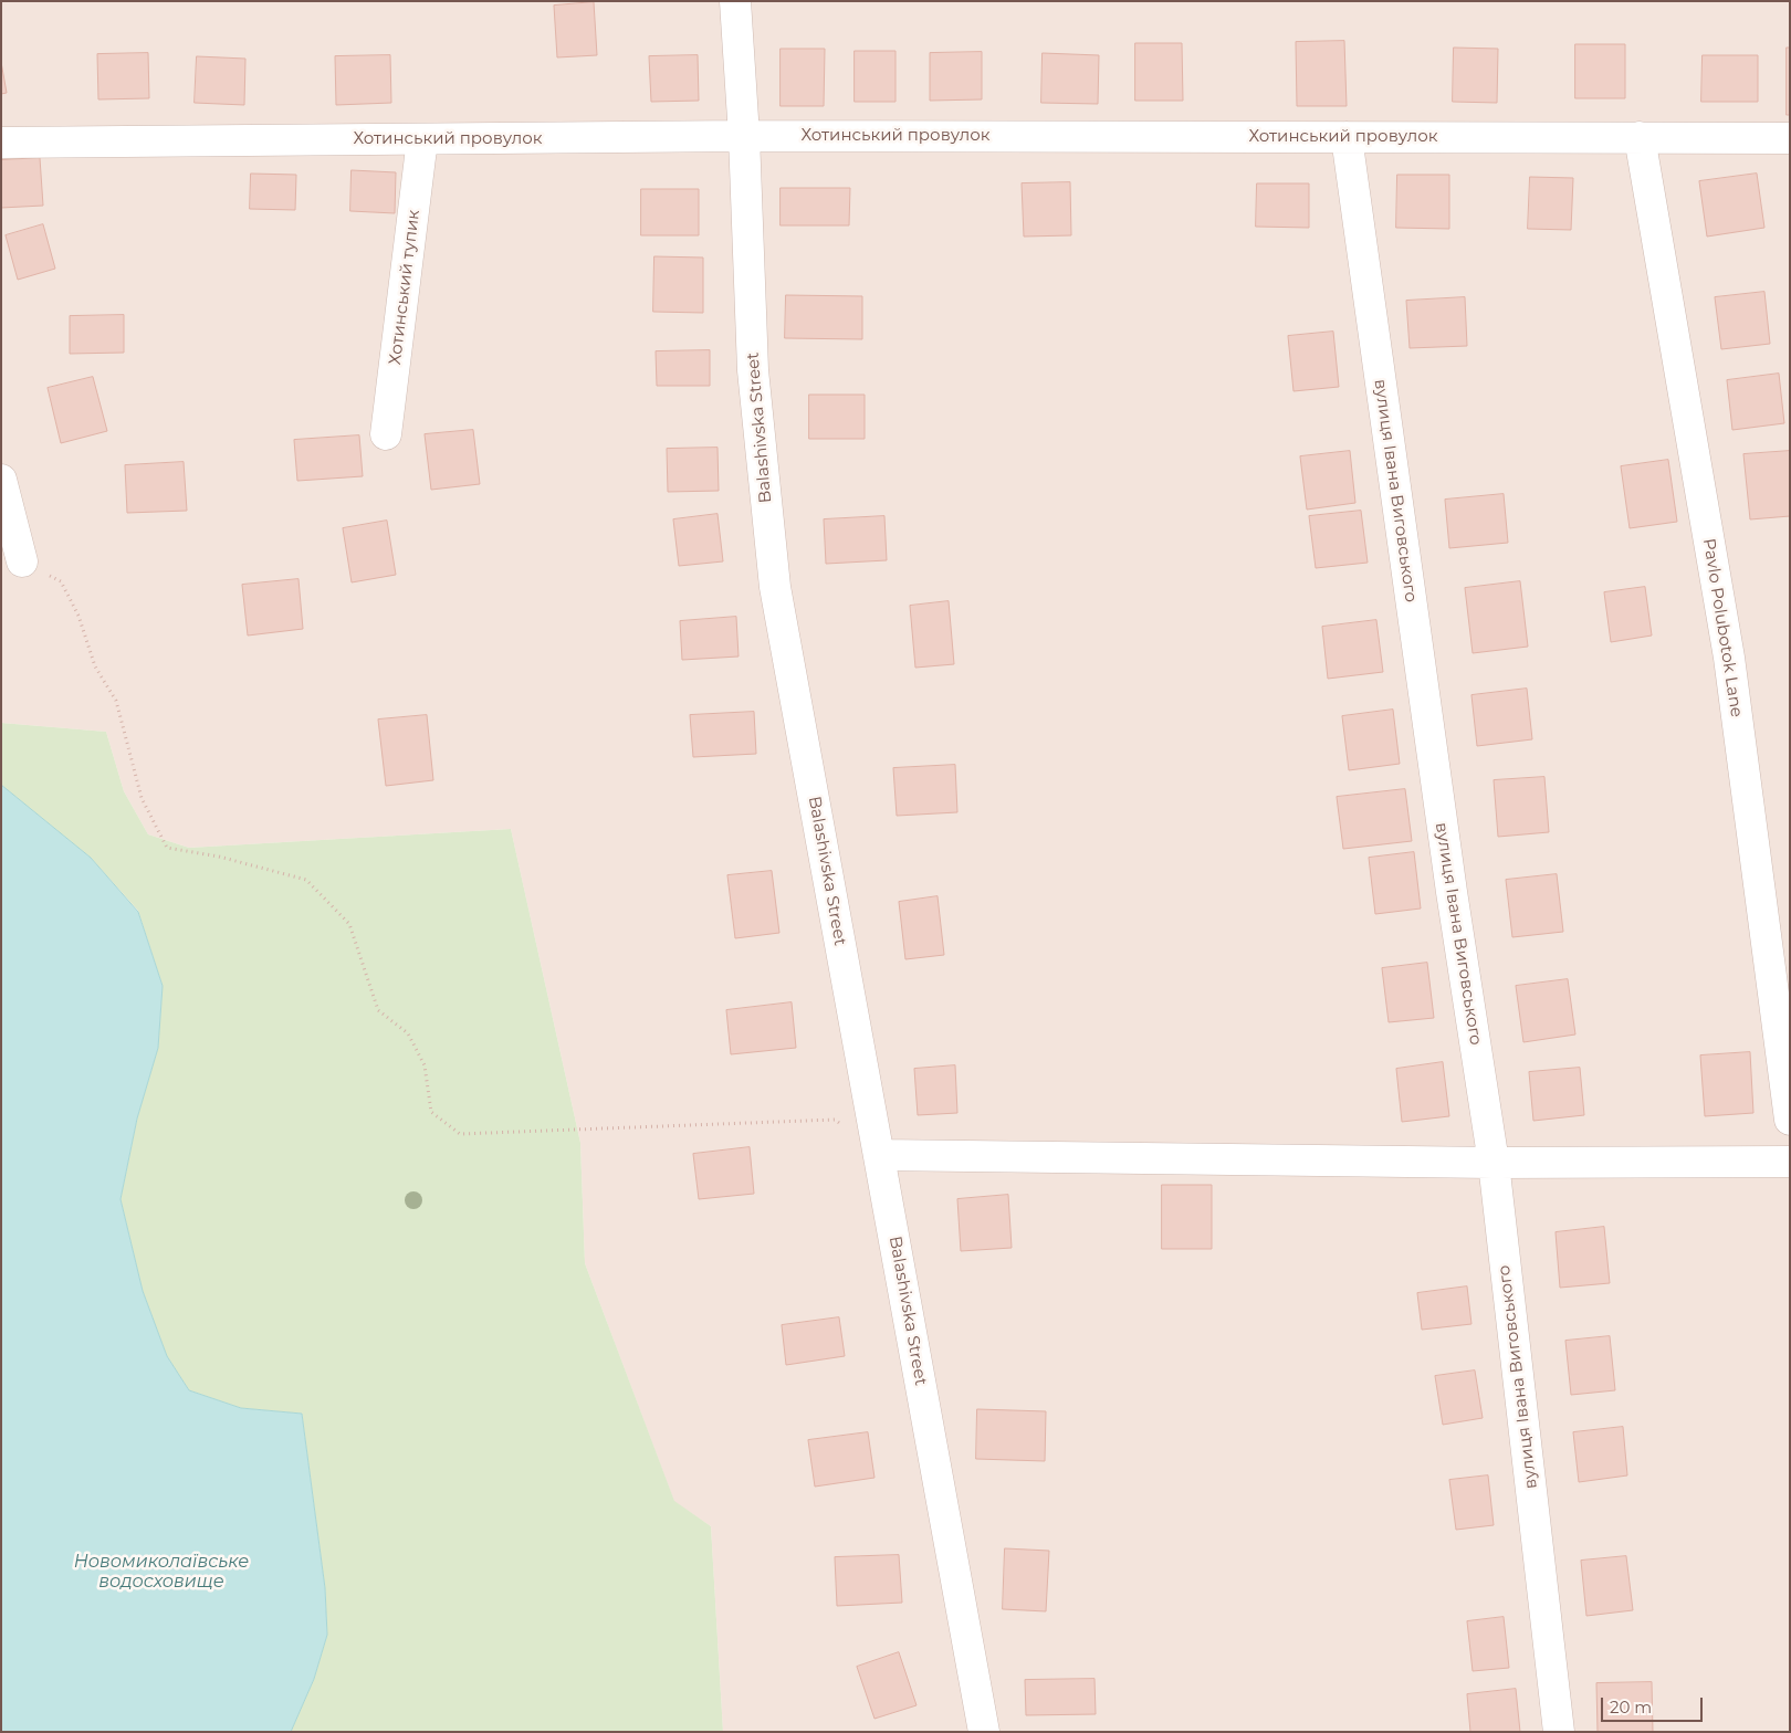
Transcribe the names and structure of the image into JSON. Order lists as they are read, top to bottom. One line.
{"streets":{"street":["Хотинський провулок","Хотинський тупик","Balashivska Street","вулиця Івана Виговського","Pavlo Polubotok Lane"]},"crossings":[["Хотинський провулок","Хотинський тупик"],["Хотинський провулок","Balashivska Street"],["Хотинський провулок","вулиця Івана Виговського"],["Хотинський провулок","Pavlo Polubotok Lane"]],"water":["Новомиколаївське водосховище"],"scale_bar":"20 m"}
